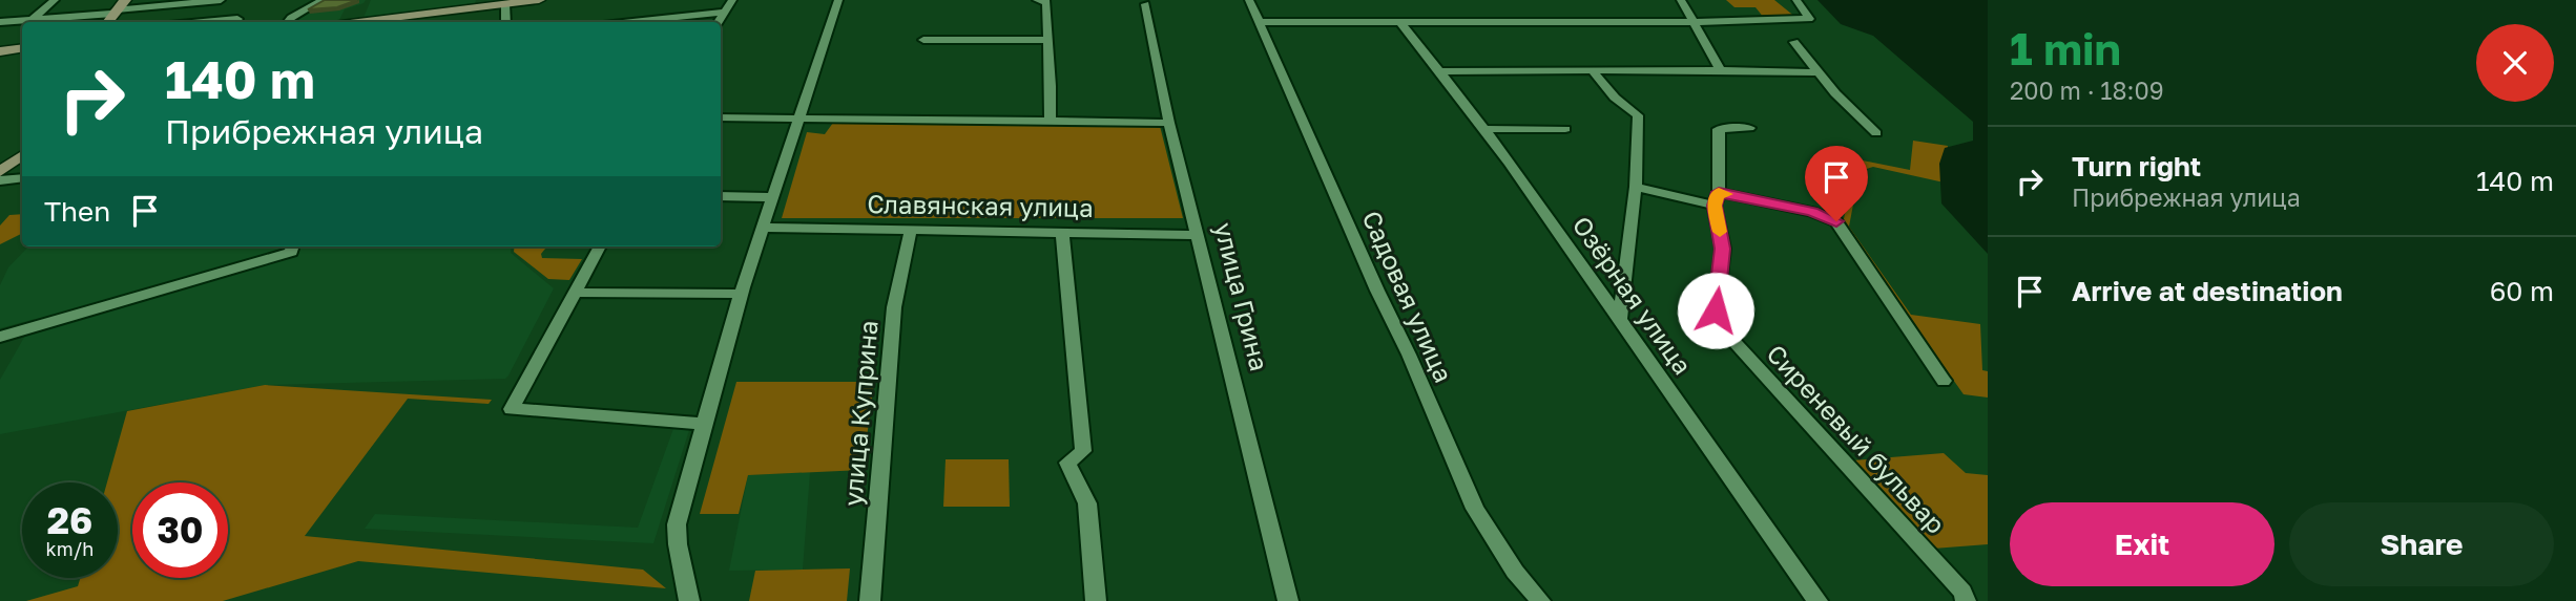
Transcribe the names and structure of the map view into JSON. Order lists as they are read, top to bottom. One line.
{"streets":{"street":["Славянская улица","Озёрная улица","улица Грина","Садовая улица","улица Куприна","Сиреневый бульвар"]},"crossings":[["Славянская улица","улица Грина"],["Славянская улица","улица Куприна"]],"page":{"heading":["1 min","200 m · 18:09"],"turn":["140 m","Прибрежная улица"],"list":[{"name":"Turn right","note":"Прибрежная улица","value":"140 m"},{"name":"Arrive at destination","value":"60 m"}],"then":"Then","speed":"26 km/h","limit":"30","buttons":["Exit","Share"]}}
